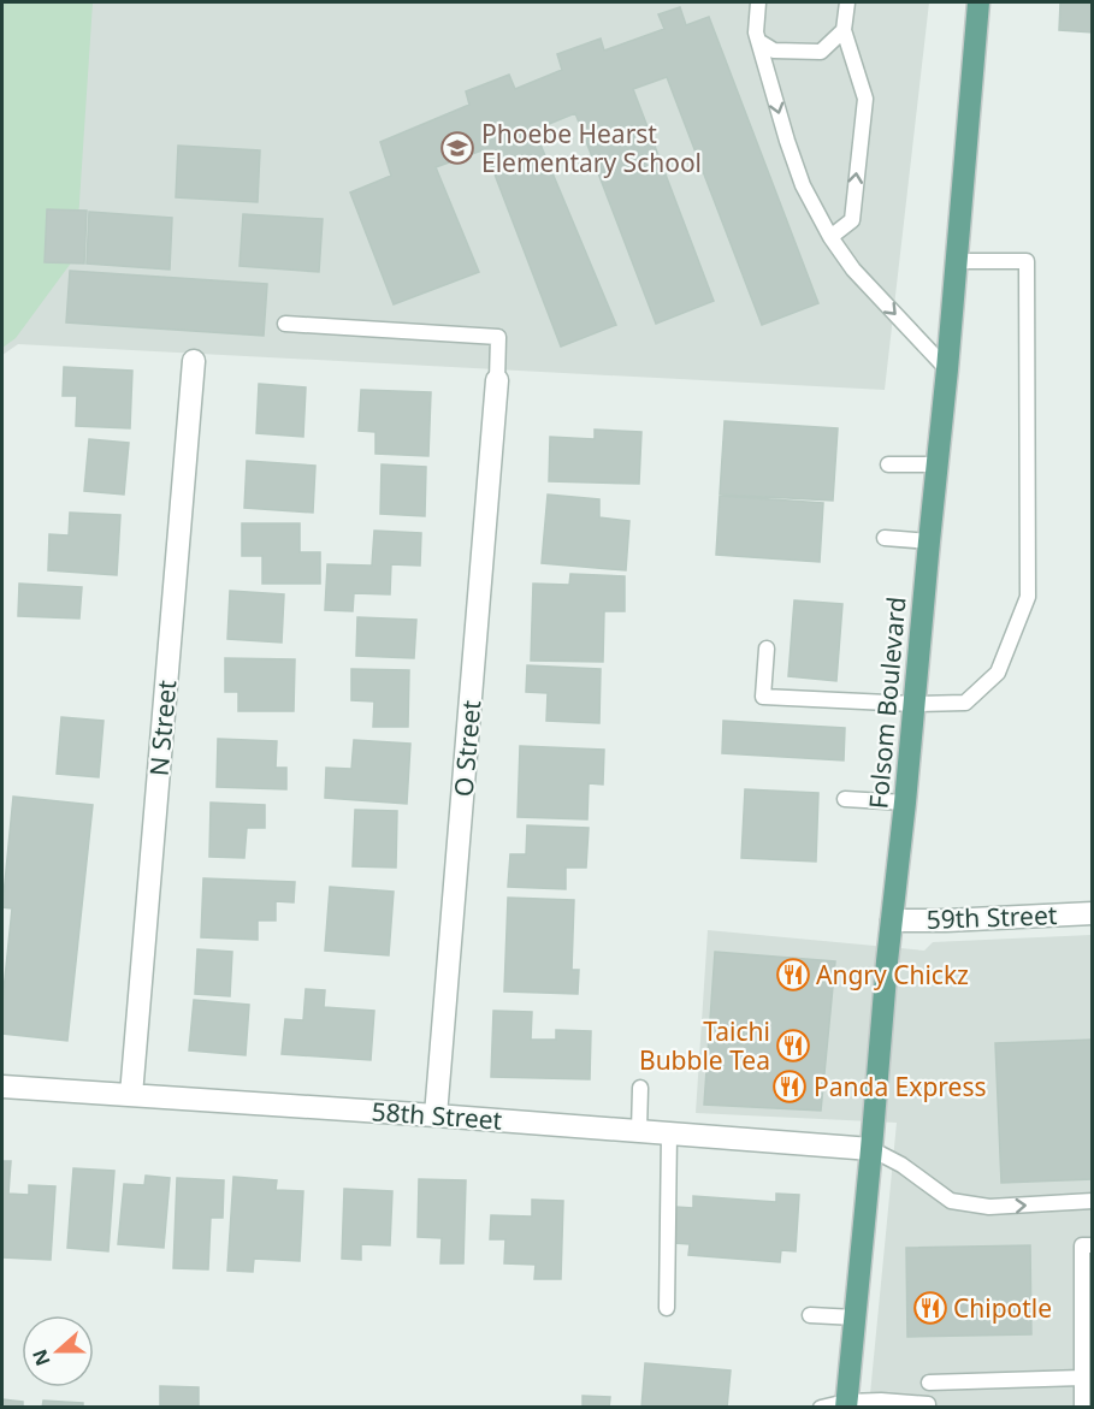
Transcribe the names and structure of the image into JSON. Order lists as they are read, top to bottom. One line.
{"streets":{"main road":["Folsom Boulevard"],"street":["N Street","O Street","59th Street","58th Street"]},"crossings":[["Folsom Boulevard","59th Street"],["Folsom Boulevard","58th Street"],["N Street","58th Street"],["O Street","58th Street"]],"places":{"school or university":["Phoebe Hearst Elementary School"],"restaurant":["Angry Chickz","Taichi Bubble Tea","Panda Express","Chipotle"]},"north":"left"}
